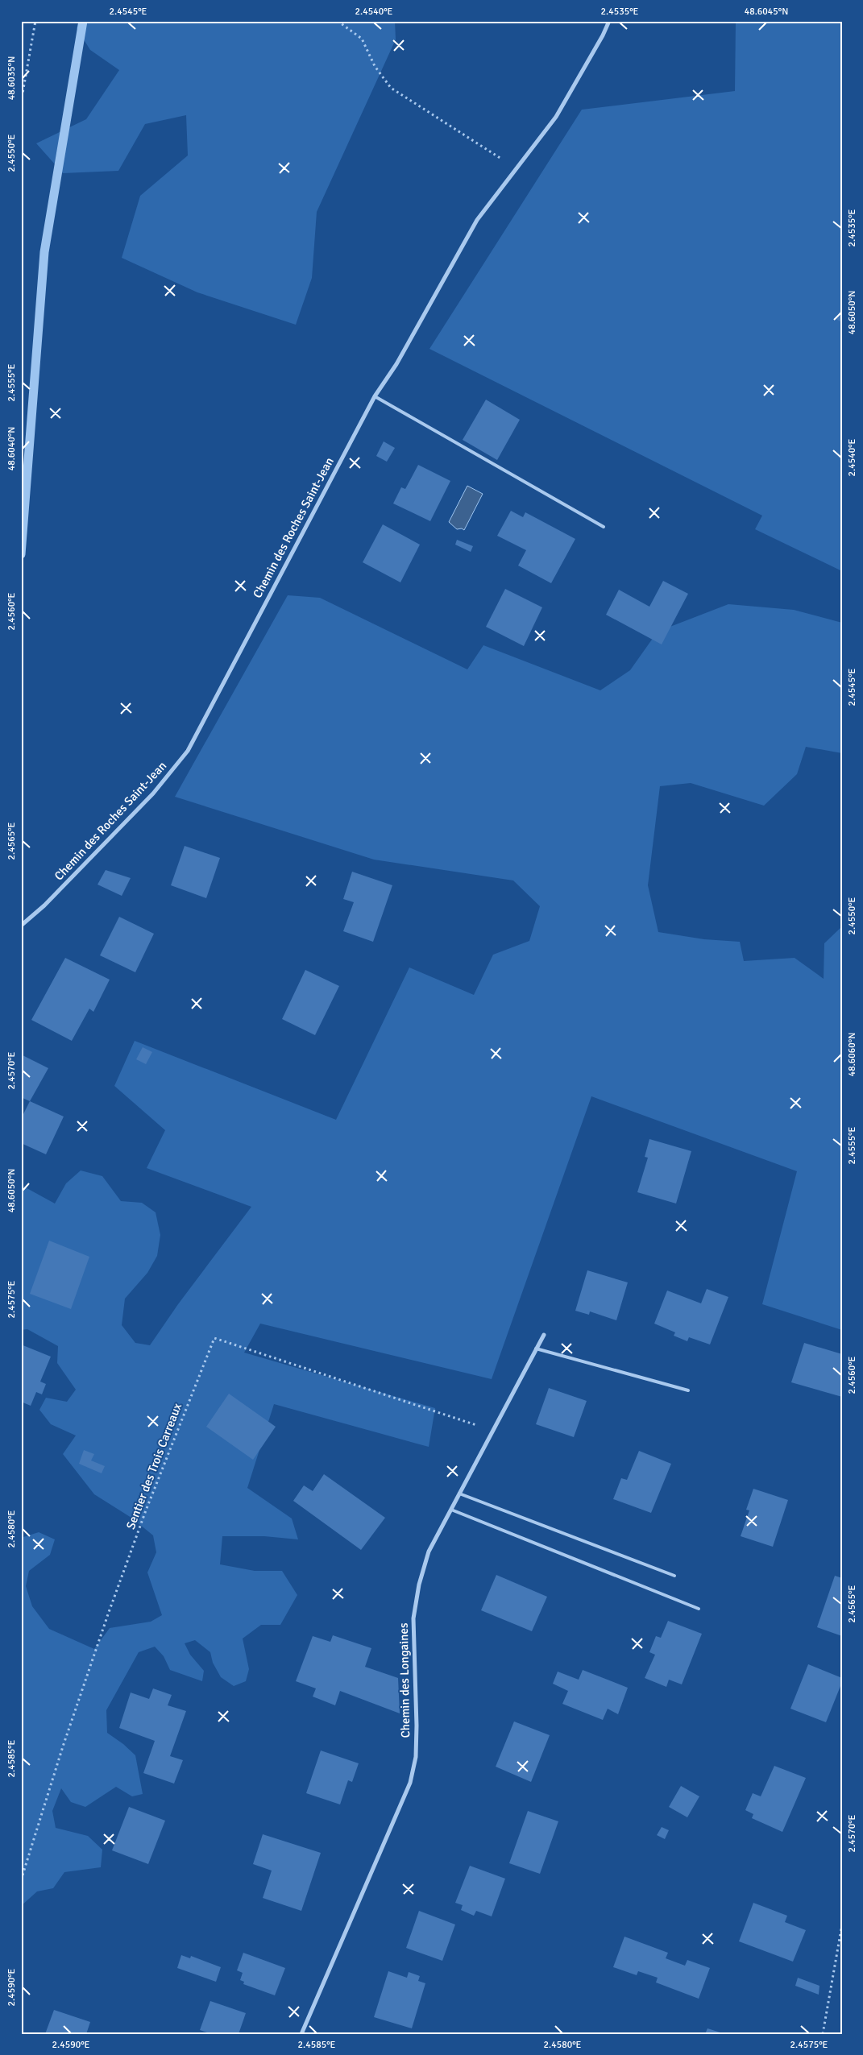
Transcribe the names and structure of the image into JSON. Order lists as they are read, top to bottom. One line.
{"streets":{"street":["Chemin des Roches Saint-Jean","Chemin des Longaines"],"path":["Sentier des Trois Carreaux"]},"crossings":[["Sentier des Trois Carreaux","Chemin des Longaines"]],"coordinates":["2.4545°E","2.4540°E","2.4535°E","48.6045°N","48.6035°N","2.4550°E","48.6050°N","2.4555°E","48.6040°N","2.4560°E","2.4565°E","48.6060°N","2.4570°E","2.4575°E","2.4580°E","2.4585°E","2.4590°E"]}
